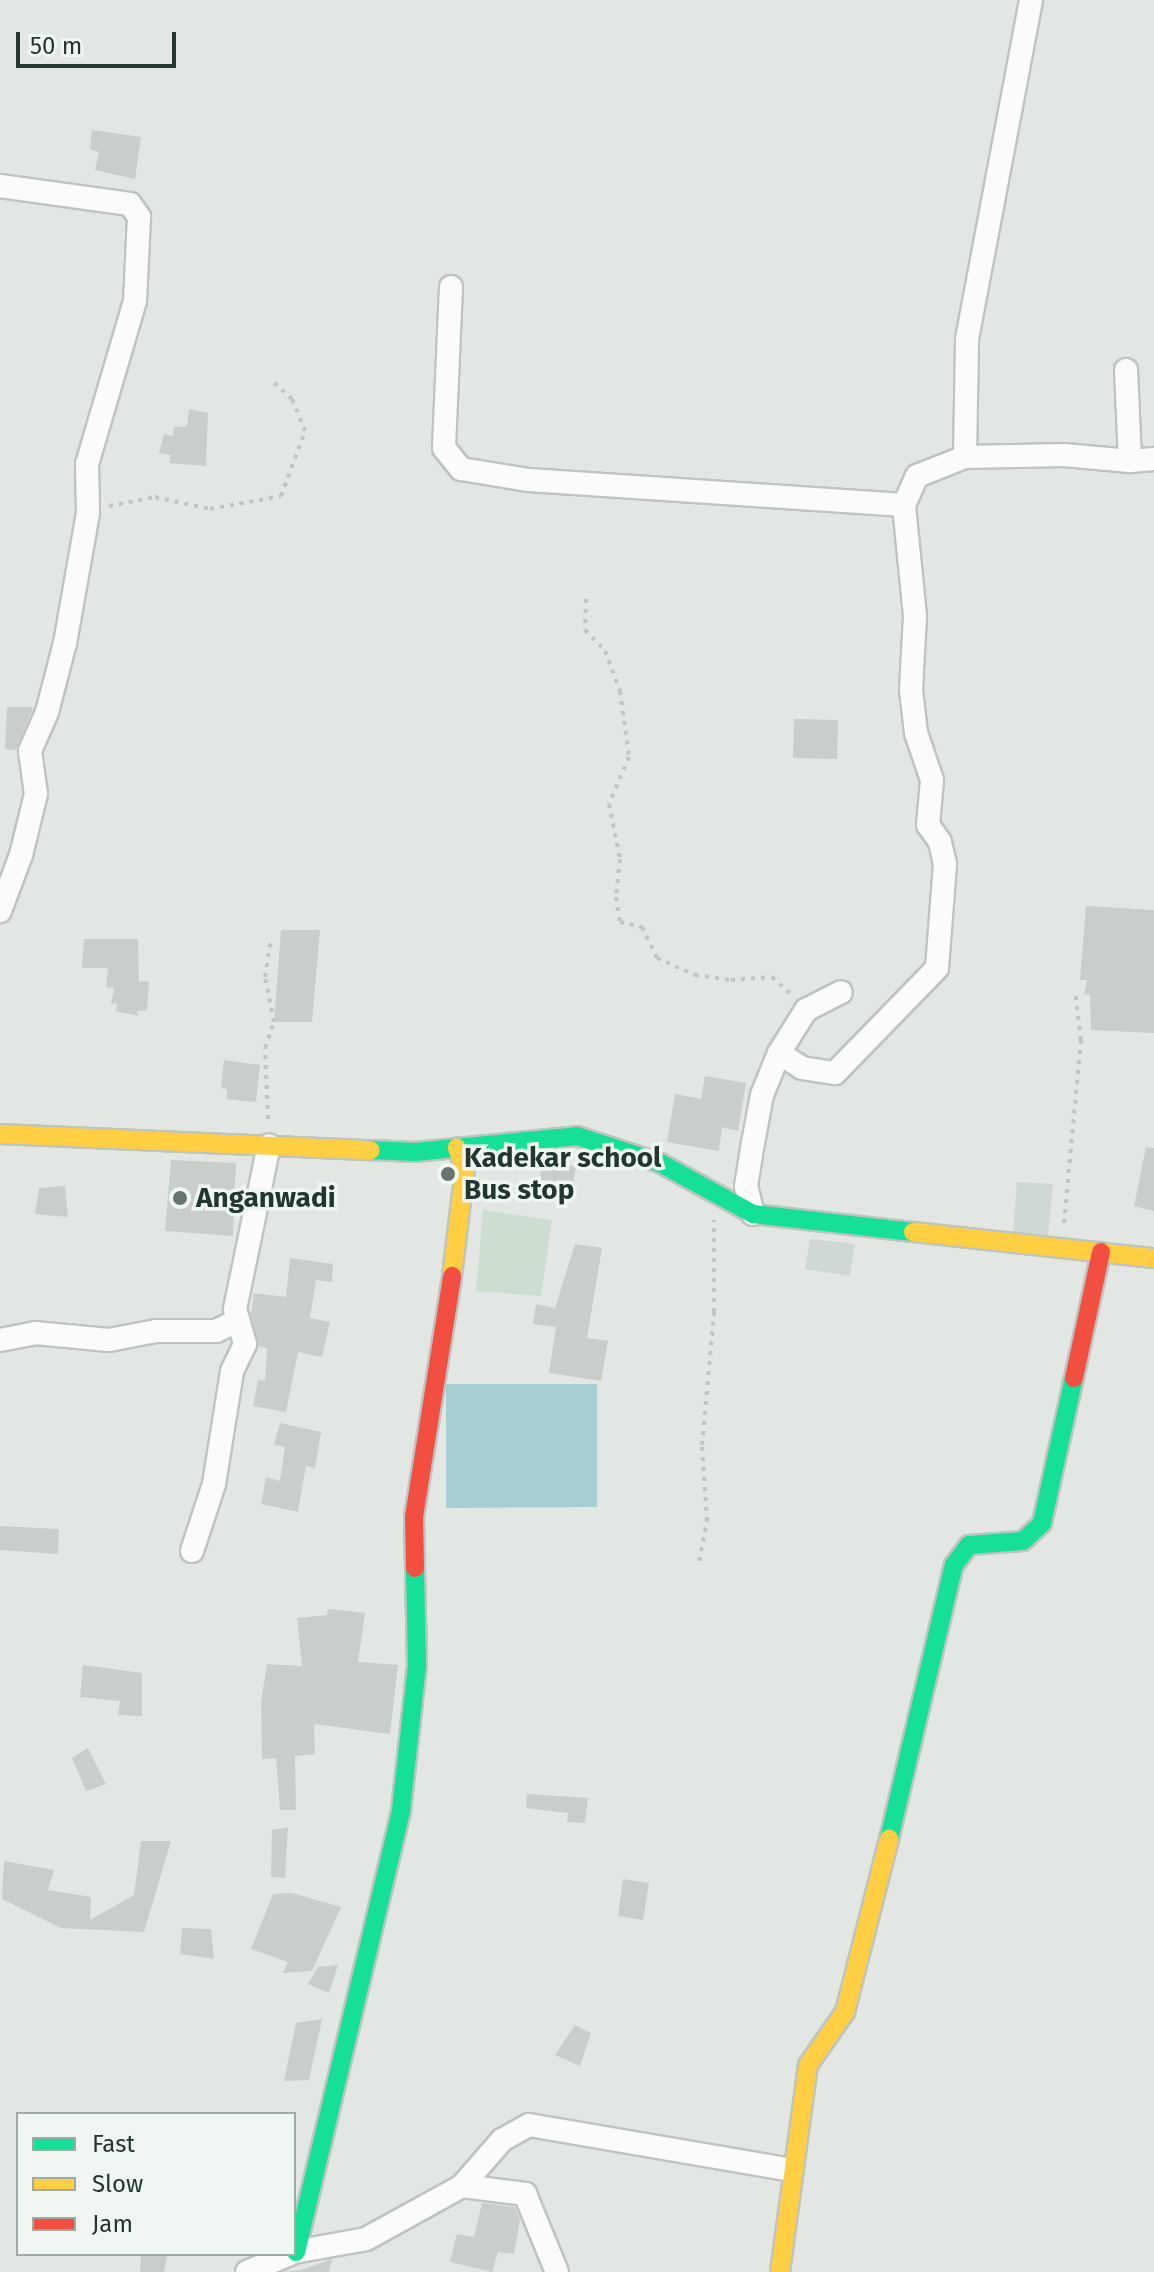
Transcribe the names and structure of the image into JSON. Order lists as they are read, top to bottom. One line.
{"places":["Kadekar school Bus stop","Anganwadi"],"legend":["Fast","Slow","Jam"],"scale_bar":"50 m"}
